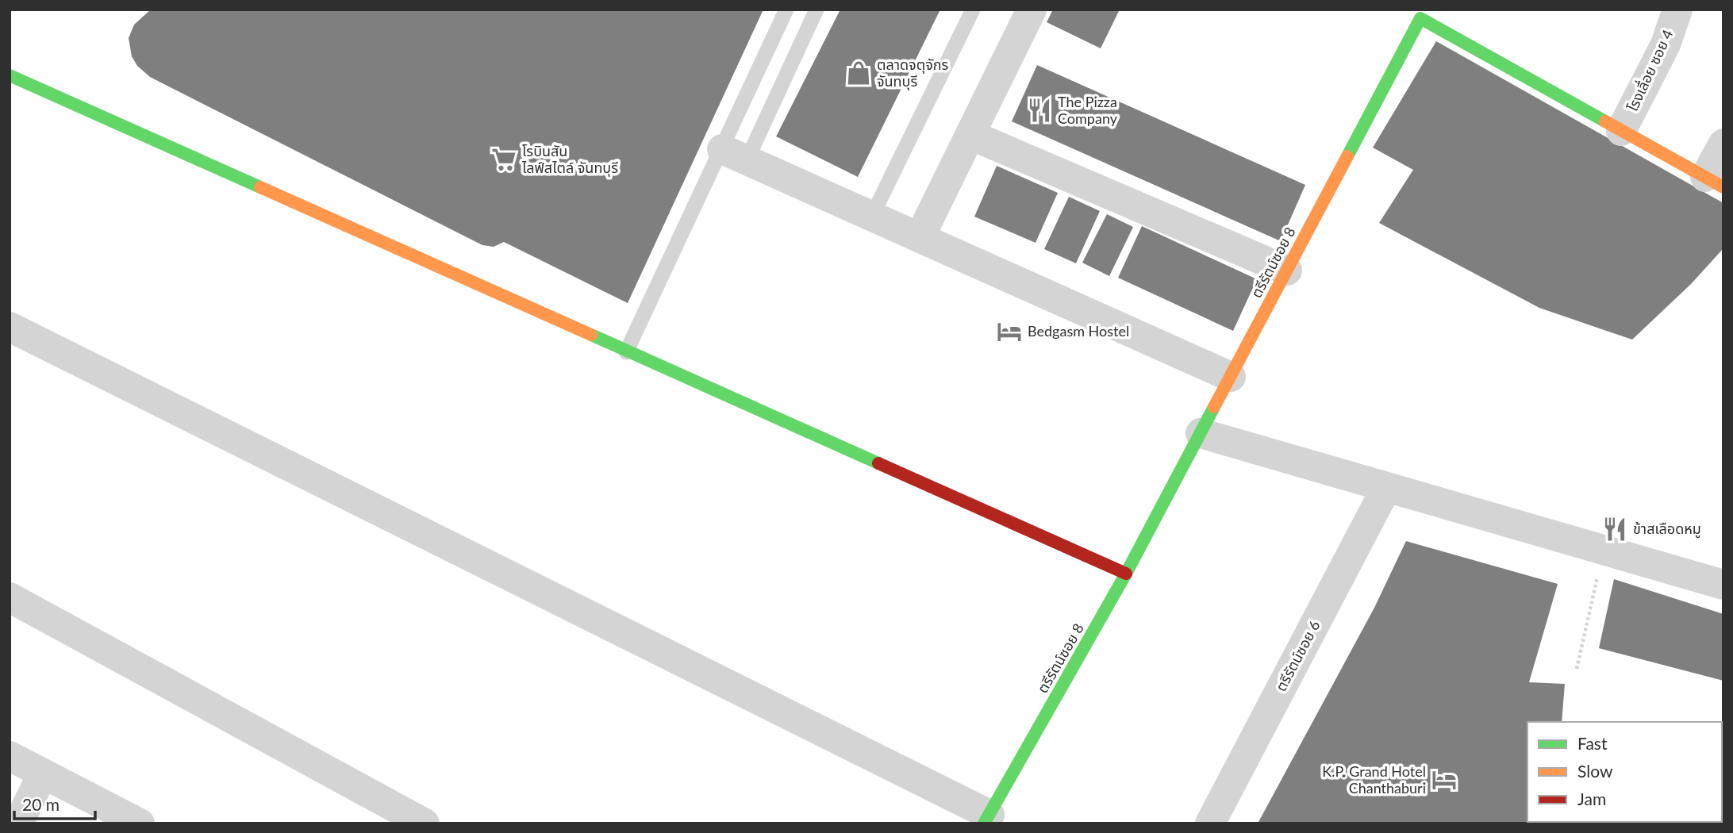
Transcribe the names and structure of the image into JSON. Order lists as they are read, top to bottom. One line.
{"streets":{"street":["โรงเลื่อย ซอย 4","ตรีรัตน์ซอย 8","ตรีรัตน์ซอย 6"]},"crossings":[["โรงเลื่อย ซอย 4","ตรีรัตน์ซอย 8"]],"places":{"shop":["ตลาดจตุจักร จันทบุรี"],"restaurant":["The Pizza Company","ข้าสเลือดหมู"],"supermarket":["โรบินสัน ไลฟ์สไตล์ จันทบุรี"],"hotel":["Bedgasm Hostel","K.P. Grand Hotel Chanthaburi"]},"legend":["Fast","Slow","Jam"],"scale_bar":"20 m"}
